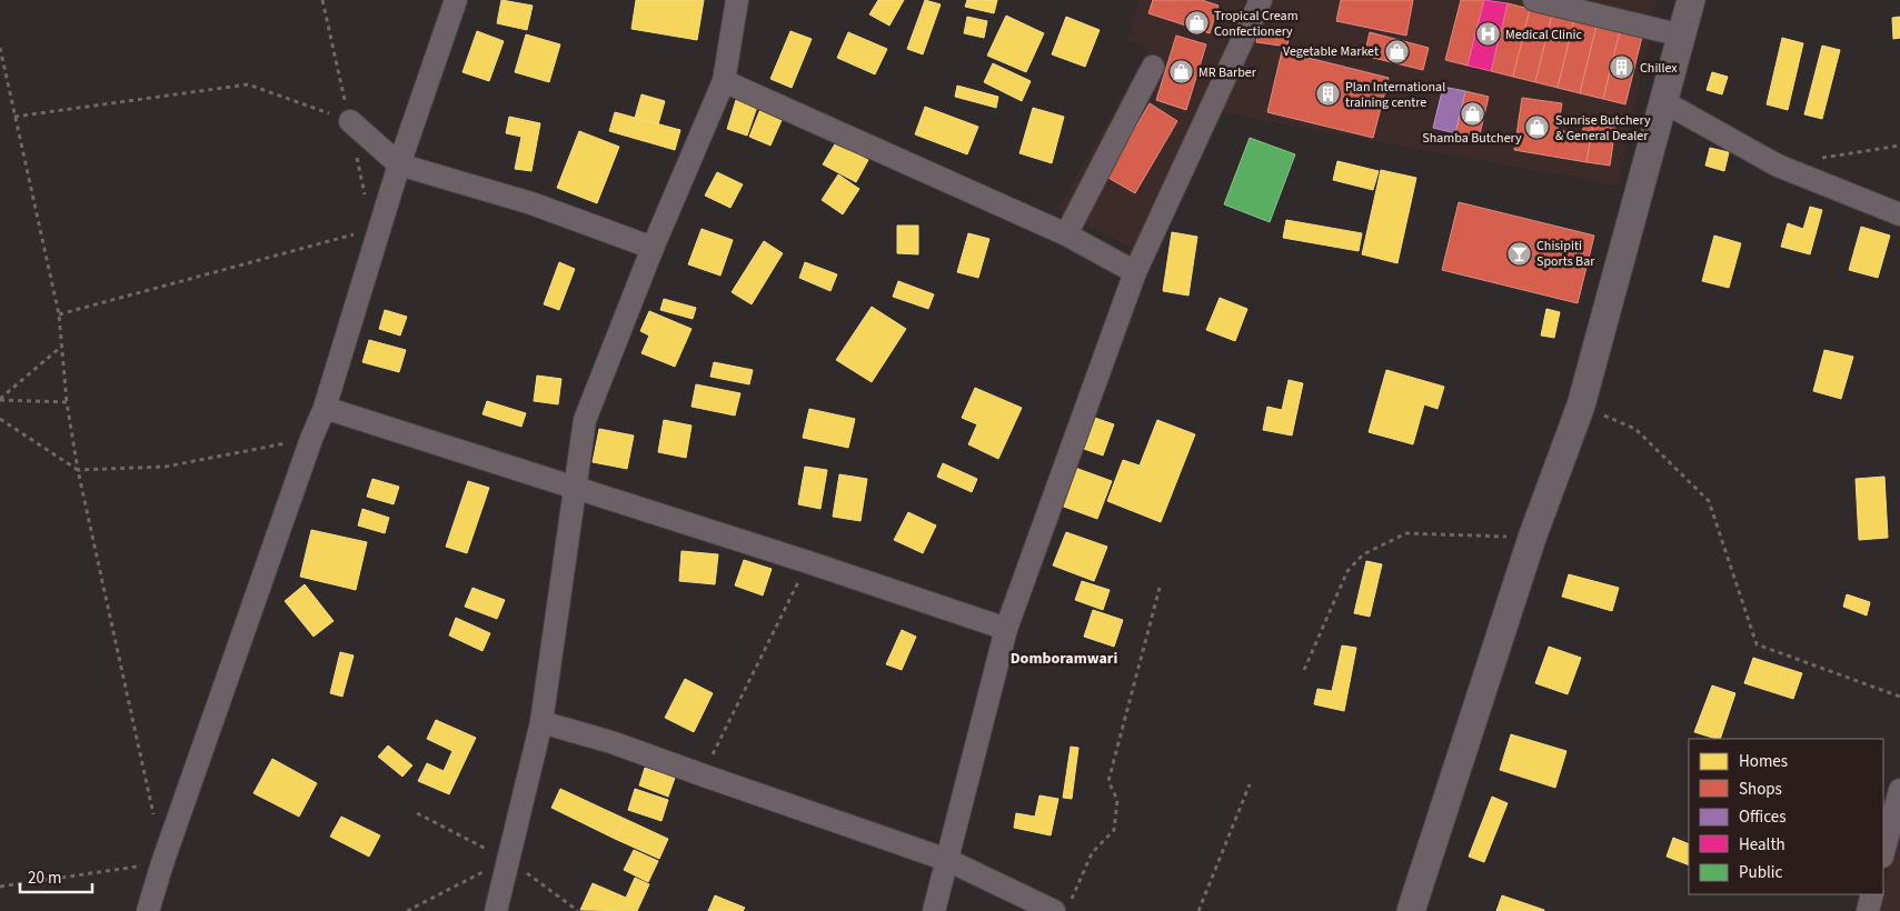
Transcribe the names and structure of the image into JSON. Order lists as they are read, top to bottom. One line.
{"districts":["Domboramwari"],"places":{"shop":["Tropical Cream Confectionery","Vegetable Market","MR Barber","Shamba Butchery","Sunrise Butchery & General Dealer"],"hospital":["Medical Clinic"],"building":["Chillex","Plan International training centre"],"bar":["Chisipiti Sports Bar"]},"legend":["Homes","Shops","Offices","Health","Public"],"scale_bar":"20 m"}
